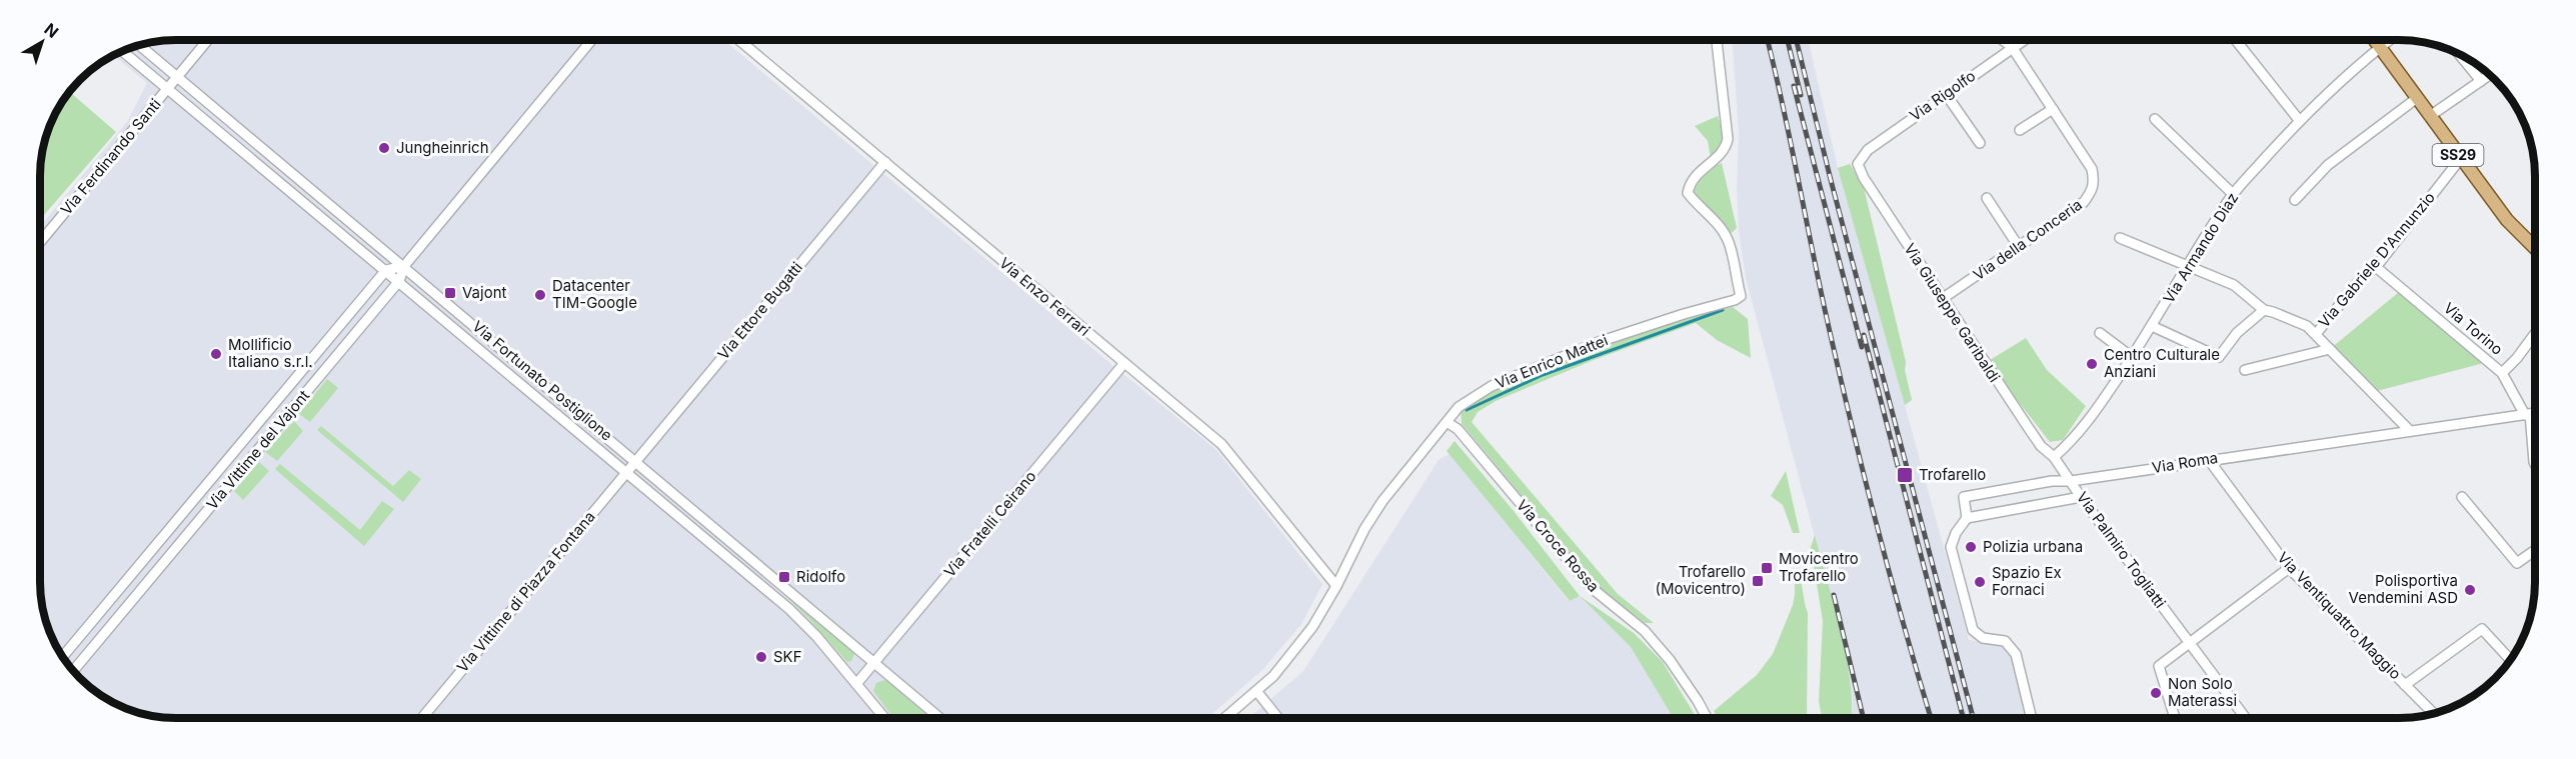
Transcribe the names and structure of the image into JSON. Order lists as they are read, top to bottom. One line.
{"streets":{"main road":["SS29"],"street":["Via Rigolfo","Via Ferdinando Santi","Via della Conceria","Via Armando Diaz","Via Gabriele D'Annunzio","Via Enzo Ferrari","Via Ettore Bugatti","Via Giuseppe Garibaldi","Via Torino","Via Enrico Mattei","Via Fortunato Postiglione","Via Vittime del Vajont","Via Roma","Via Fratelli Ceirano","Via Croce Rossa","Via Palmiro Togliatti","Via Vittime di Piazza Fontana","Via Ventiquattro Maggio"]},"crossings":[["Via Rigolfo","Via della Conceria"],["Via Rigolfo","Via Giuseppe Garibaldi"],["SS29","Via Armando Diaz"],["SS29","Via Gabriele D'Annunzio"],["Via Ferdinando Santi","Via Fortunato Postiglione"],["Via della Conceria","Via Giuseppe Garibaldi"],["Via Armando Diaz","Via Giuseppe Garibaldi"],["Via Armando Diaz","Via Palmiro Togliatti"],["Via Gabriele D'Annunzio","Via Torino"],["Via Enzo Ferrari","Via Ettore Bugatti"],["Via Enzo Ferrari","Via Enrico Mattei"],["Via Enzo Ferrari","Via Fratelli Ceirano"],["Via Ettore Bugatti","Via Fortunato Postiglione"],["Via Ettore Bugatti","Via Vittime di Piazza Fontana"],["Via Giuseppe Garibaldi","Via Palmiro Togliatti"],["Via Enrico Mattei","Via Croce Rossa"],["Via Fortunato Postiglione","Via Vittime del Vajont"],["Via Fortunato Postiglione","Via Fratelli Ceirano"],["Via Fortunato Postiglione","Via Vittime di Piazza Fontana"],["Via Roma","Via Palmiro Togliatti"],["Via Roma","Via Ventiquattro Maggio"]],"places":{"other":["Jungheinrich","Datacenter TIM-Google","Mollificio Italiano s.r.l.","Centro Culturale Anziani","Polizia urbana","Spazio Ex Fornaci","Polisportiva Vendemini ASD","SKF","Non Solo Materassi"],"transit":["Vajont","Trofarello","Movicentro Trofarello","Ridolfo","Trofarello (Movicentro)"]},"north":"top right"}
